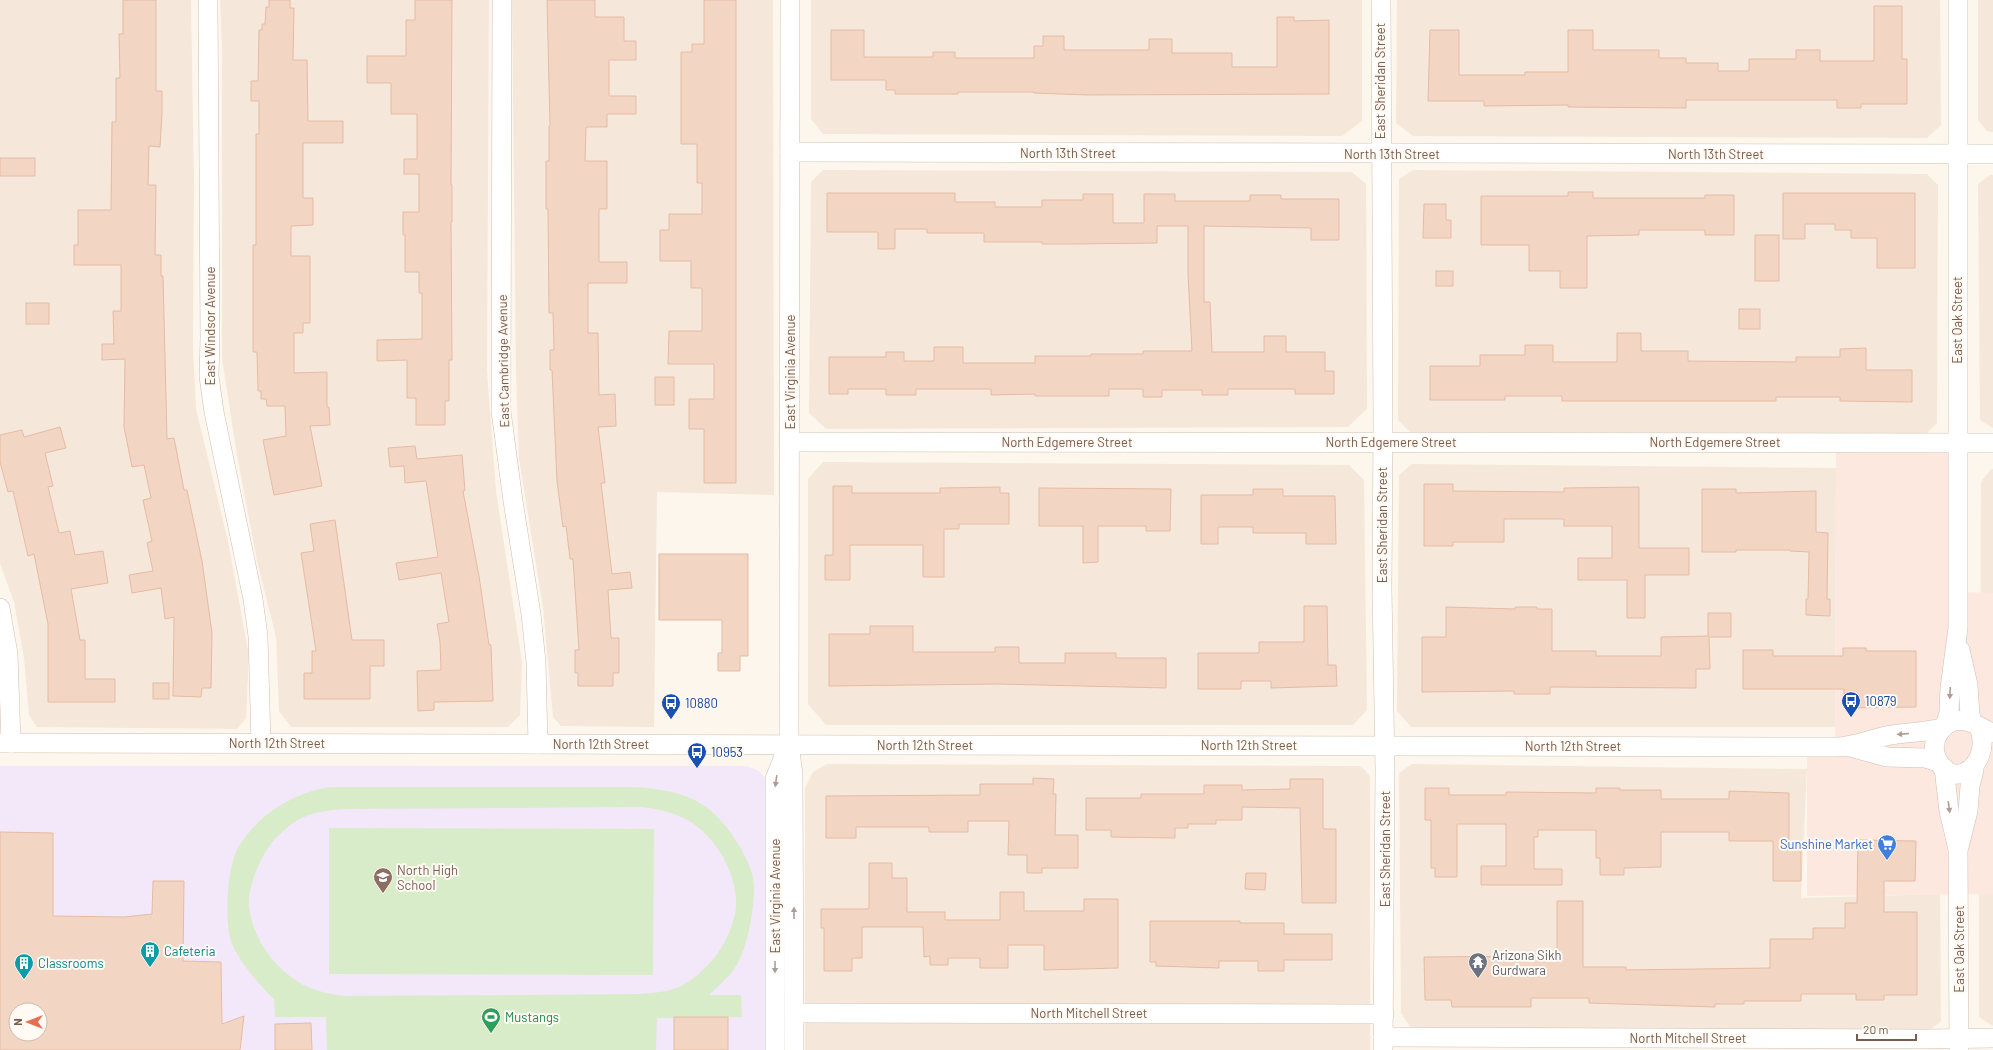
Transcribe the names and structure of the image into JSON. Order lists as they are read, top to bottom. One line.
{"streets":{"street":["East Sheridan Street","North 13th Street","East Oak Street","East Windsor Avenue","East Cambridge Avenue","East Virginia Avenue","North Edgemere Street","North 12th Street","North Mitchell Street"]},"crossings":[["East Sheridan Street","North 13th Street"],["East Sheridan Street","North Edgemere Street"],["East Sheridan Street","North 12th Street"],["East Sheridan Street","North Mitchell Street"],["North 13th Street","East Oak Street"],["North 13th Street","East Virginia Avenue"],["East Oak Street","North Edgemere Street"],["East Oak Street","North 12th Street"],["East Oak Street","North Mitchell Street"],["East Windsor Avenue","North 12th Street"],["East Cambridge Avenue","North 12th Street"],["East Virginia Avenue","North Edgemere Street"],["East Virginia Avenue","North 12th Street"],["East Virginia Avenue","North Mitchell Street"]],"places":{"bus stop":["10879","10880","10953"],"supermarket":["Sunshine Market"],"school or university":["North High School"],"building":["Cafeteria","Classrooms"],"temple":["Arizona Sikh Gurdwara"],"sports":["Mustangs"]},"scale_bar":"20 m","north":"left"}
